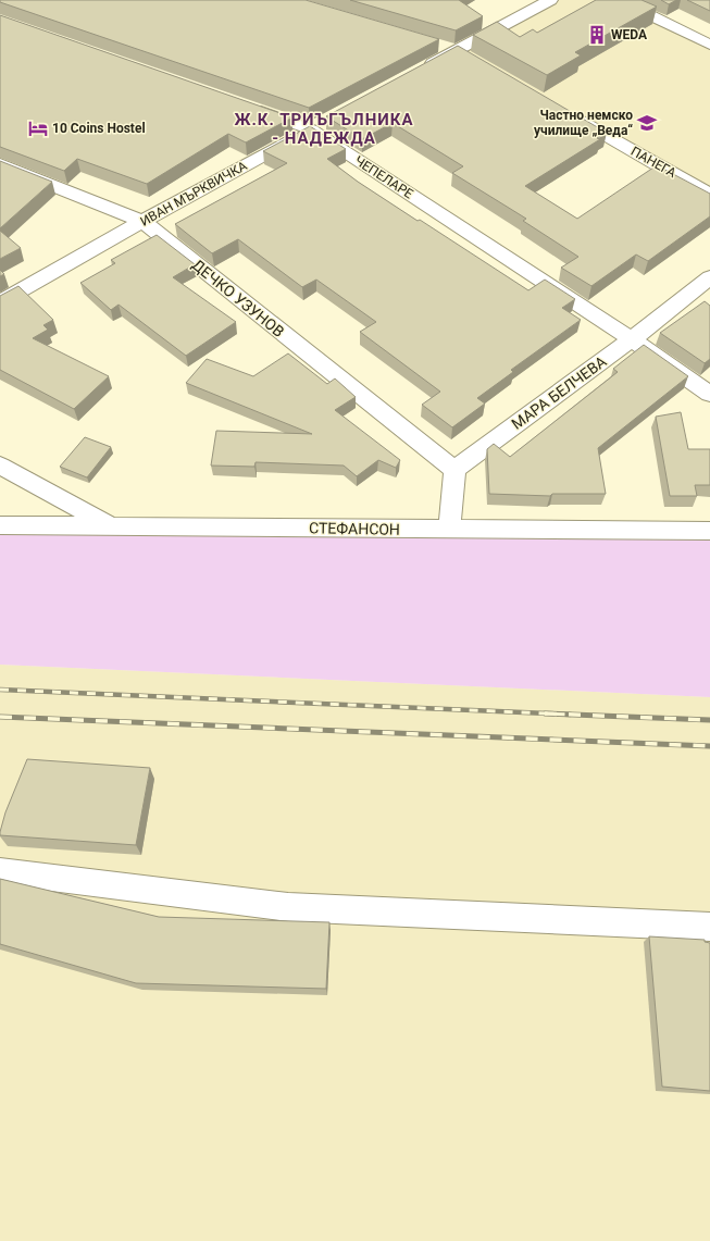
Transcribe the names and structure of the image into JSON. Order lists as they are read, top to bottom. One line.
{"streets":{"street":["ПАНЕГА","ЧЕПЕЛАРЕ","ИВАН МЪРКВИЧКА","ДЕЧКО УЗУНОВ","МАРА БЕЛЧЕВА","СТЕФАНСОН"]},"crossings":[["ЧЕПЕЛАРЕ","ИВАН МЪРКВИЧКА"],["ЧЕПЕЛАРЕ","МАРА БЕЛЧЕВА"],["ИВАН МЪРКВИЧКА","ДЕЧКО УЗУНОВ"],["ДЕЧКО УЗУНОВ","МАРА БЕЛЧЕВА"]],"districts":["Ж.К. ТРИЪГЪЛНИКА - НАДЕЖДА"],"places":{"building":["WEDA"],"school or university":["Частно немско училище „Веда“"],"hotel":["10 Coins Hostel"]}}
